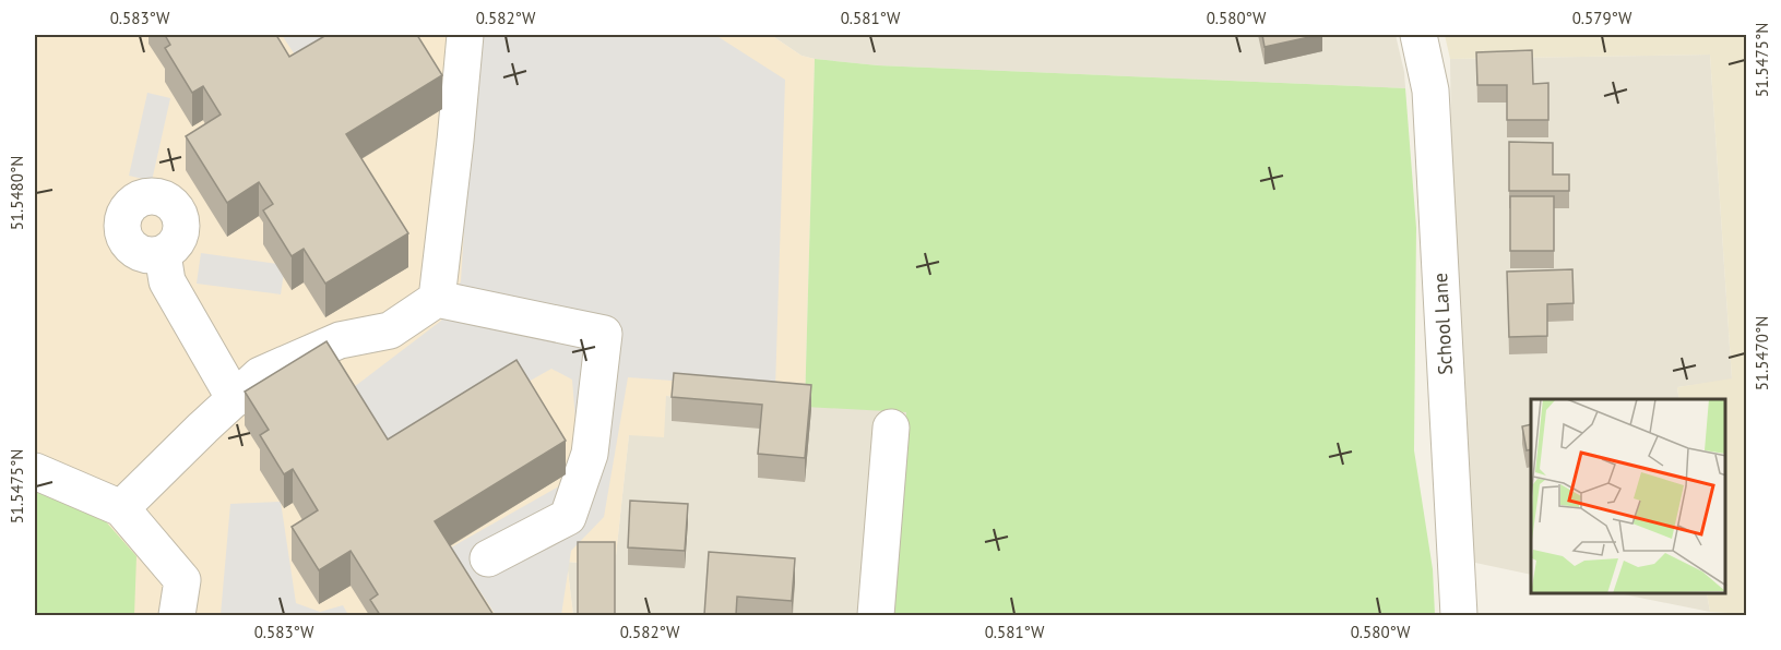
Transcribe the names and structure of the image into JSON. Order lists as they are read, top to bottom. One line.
{"streets":{"street":["School Lane"]},"coordinates":["0.583°W","0.582°W","0.581°W","0.580°W","0.579°W","51.5475°N","51.5480°N","51.5470°N"]}
